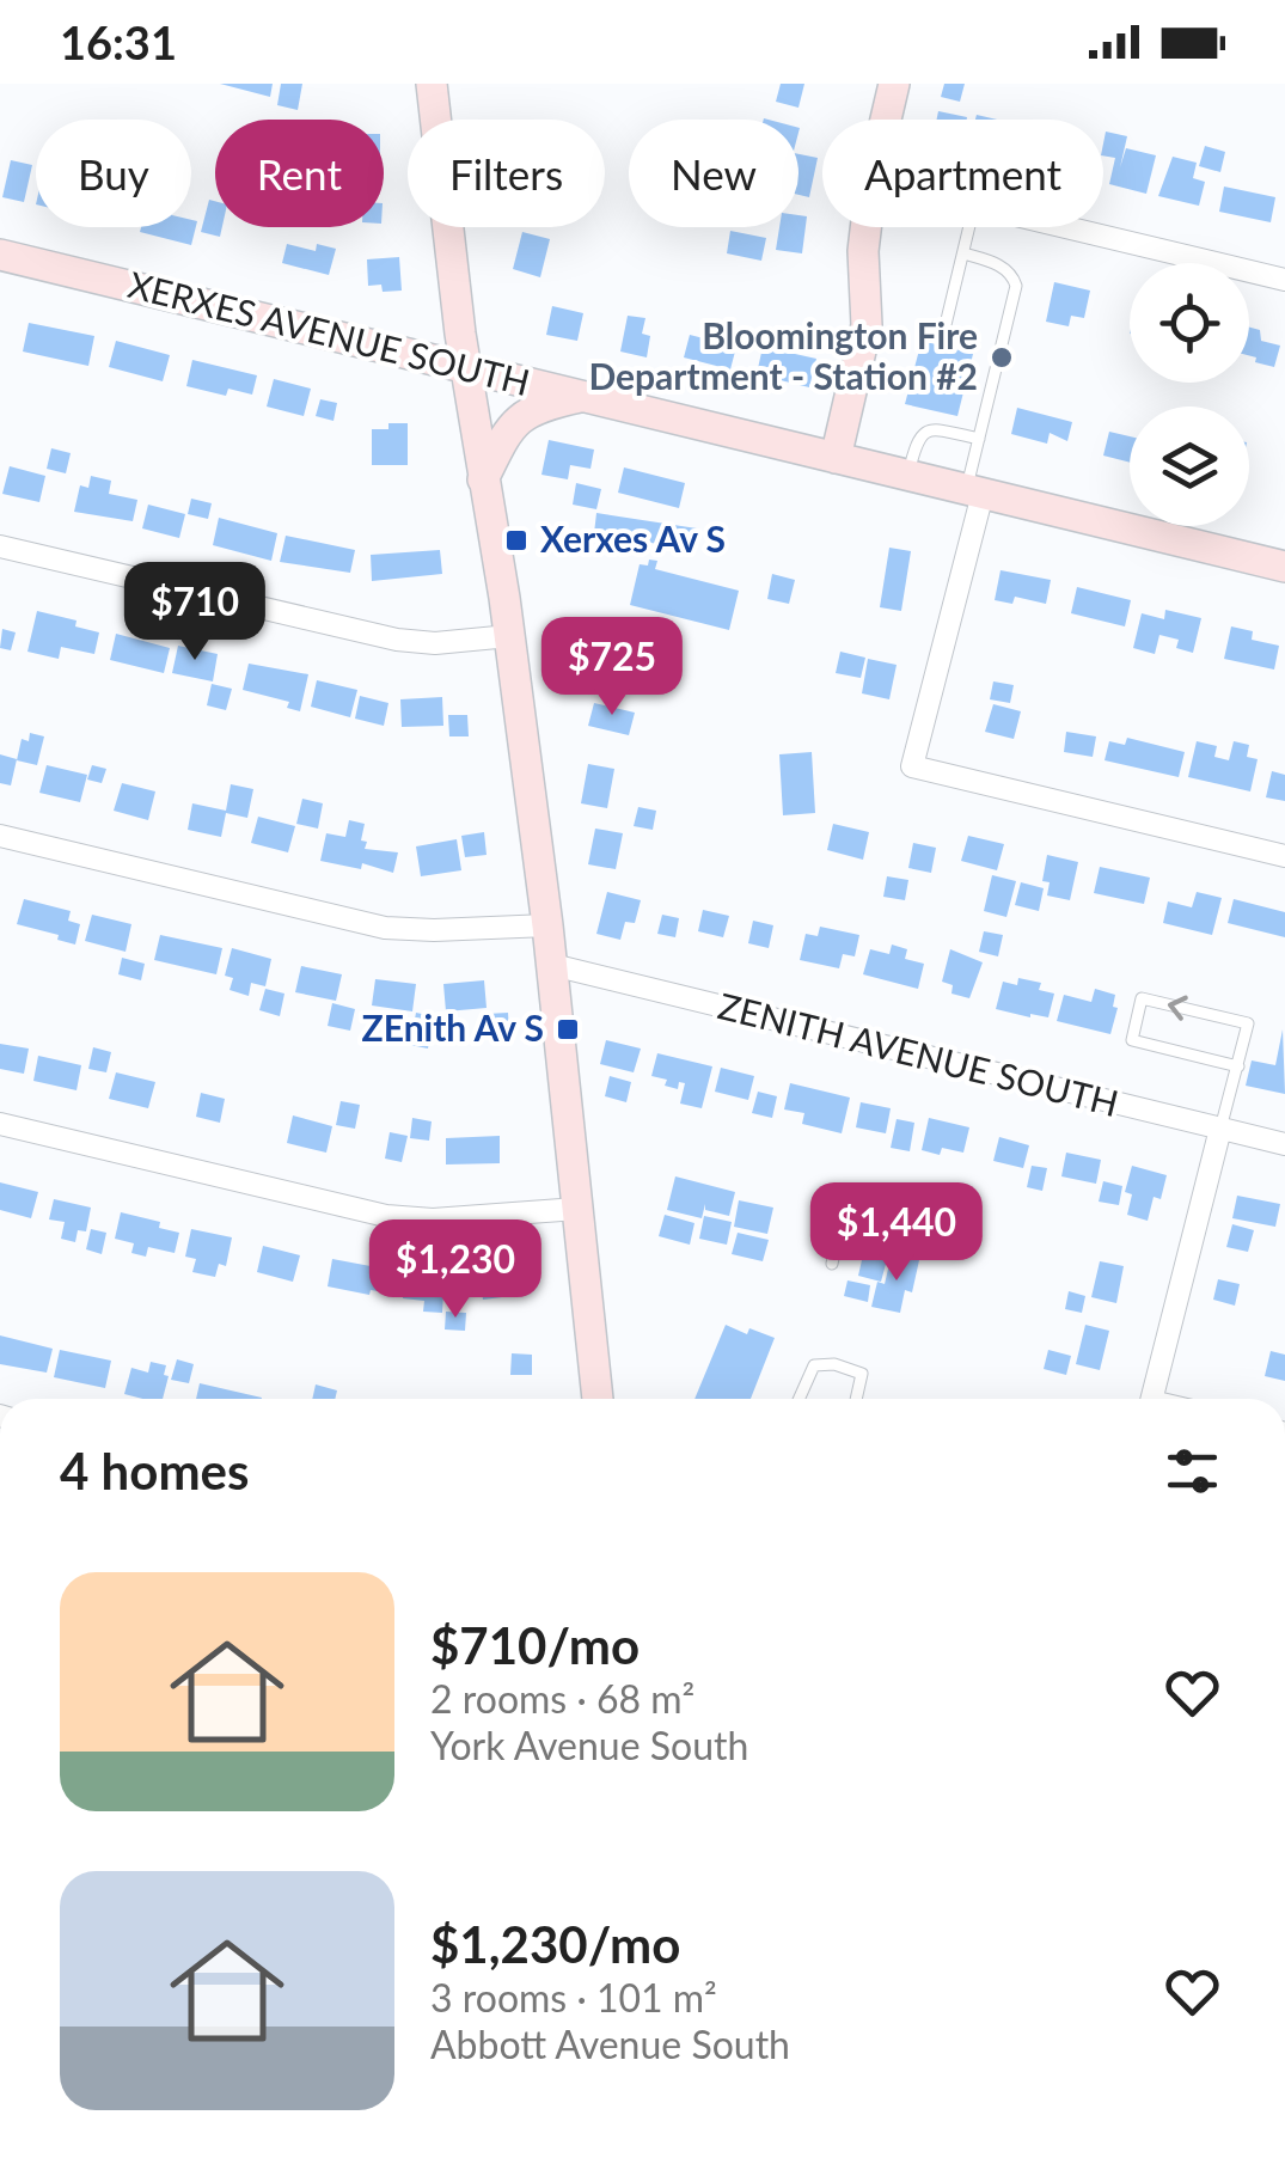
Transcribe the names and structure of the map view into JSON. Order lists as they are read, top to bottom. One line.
{"streets":{"street":["XERXES AVENUE SOUTH","ZENITH AVENUE SOUTH"]},"places":{"other":["Bloomington Fire Department - Station #2"],"transit":["Xerxes Av S","ZEnith Av S"]},"page":{"status":"16:31","chip":["Buy","Rent","Filters","New","Apartment"],"price":["$710","$725","$1,440","$1,230"],"heading":"4 homes","list":[{"name":"$710/mo","note":"2 rooms · 68 m² · York Avenue South"},{"name":"$1,230/mo","note":"3 rooms · 101 m² · Abbott Avenue South"}]}}
